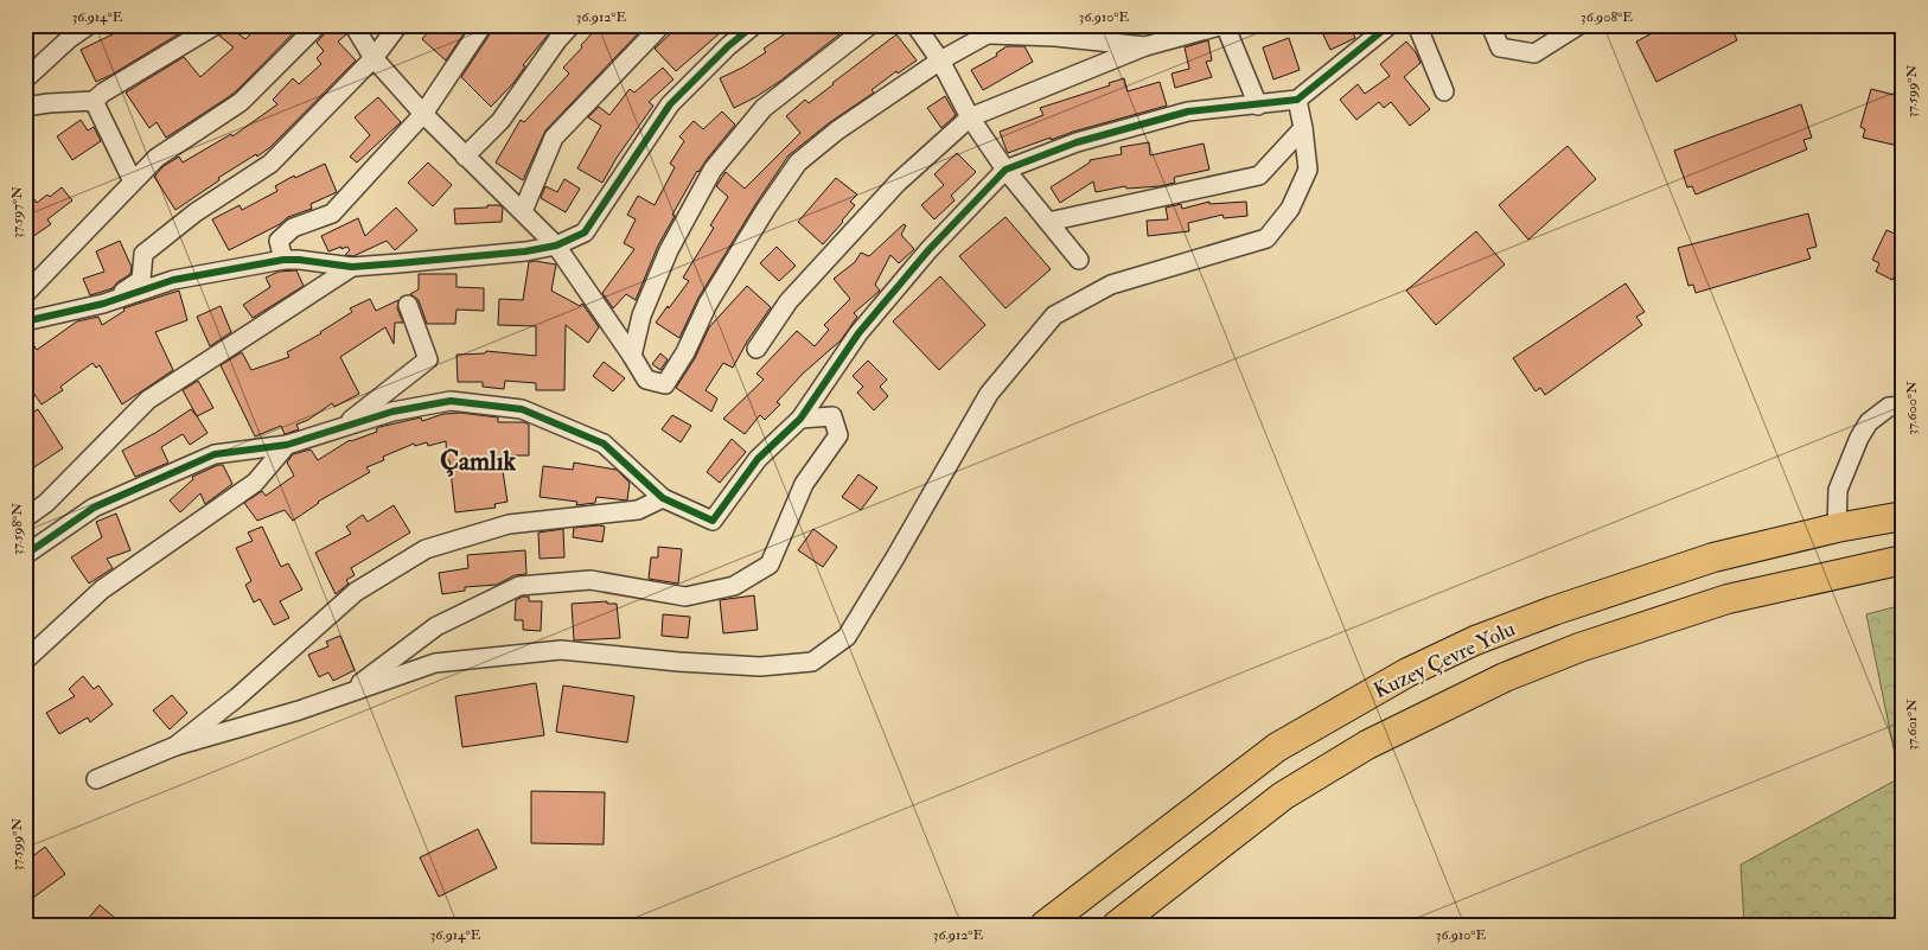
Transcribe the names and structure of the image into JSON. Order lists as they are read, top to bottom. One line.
{"streets":{"main road":["Kuzey Çevre Yolu"]},"districts":["Çamlık"],"coordinates":["36.914°E","36.912°E","36.910°E","36.908°E","37.599°N","37.597°N","37.600°N","37.598°N","37.601°N"]}
